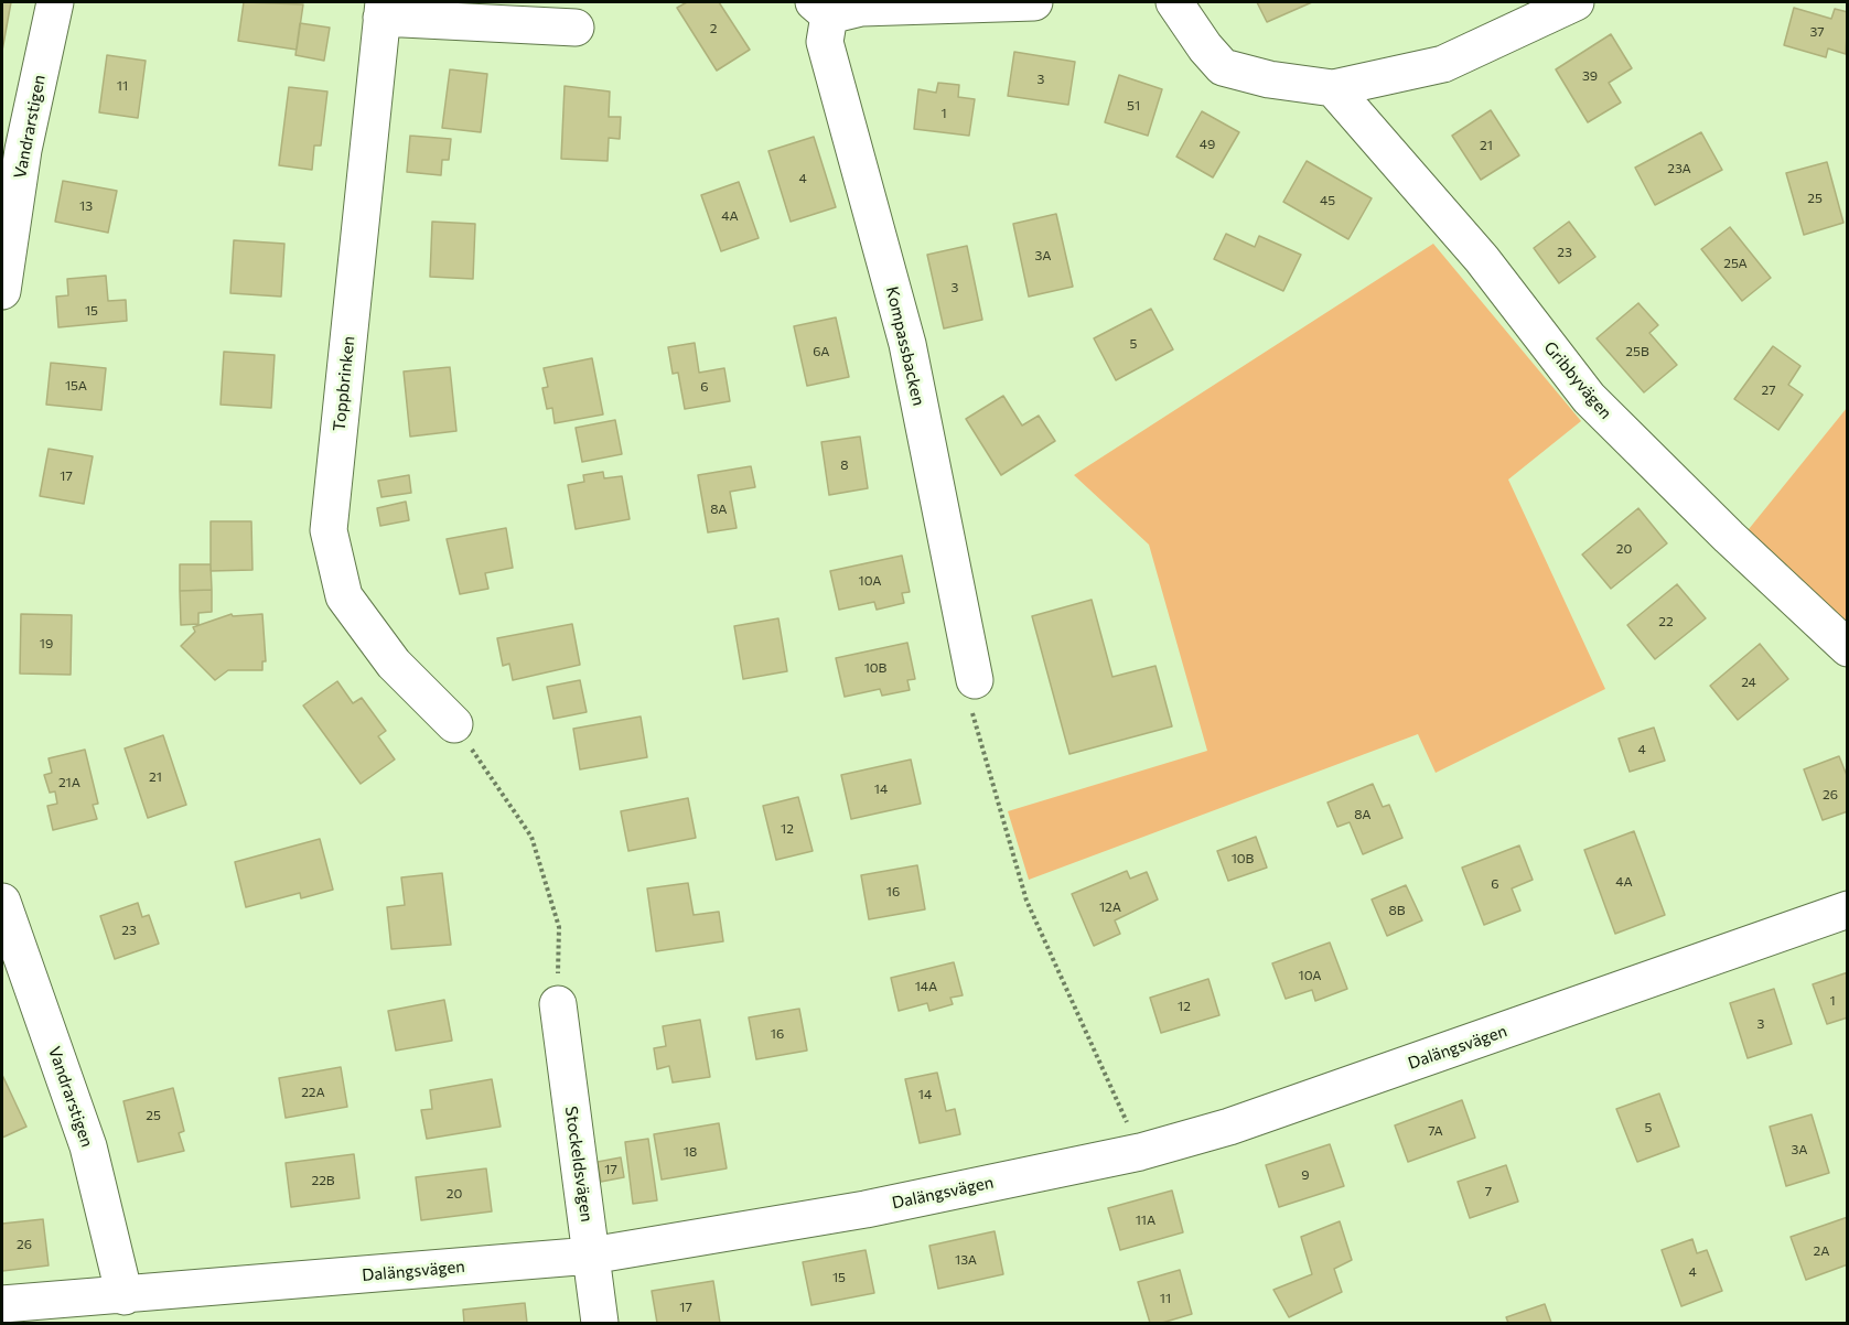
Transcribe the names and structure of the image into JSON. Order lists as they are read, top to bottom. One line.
{"streets":{"street":["Vandrarstigen","Kompassbacken","Gribbyvägen","Toppbrinken","Dalängsvägen","Stockeldsvägen"]},"crossings":[["Vandrarstigen","Dalängsvägen"],["Dalängsvägen","Stockeldsvägen"]],"house_numbers":["2","37","39","3","11","51","1","49","21","23A","4","25","45","13","4A","23","3A","25A","3","15","5","6A","25B","15A","6","27","8","17","8A","20","10A","22","19","10B","24","4","21","21A","14","26","8A","12","10B","4A","6","16","12A","8B","23","10A","14A","1","12","3","16","22A","14","25","5","7A","3A","18","17","9","22B","7","20","11A","26","2A","13A","4","15","11","17"]}
